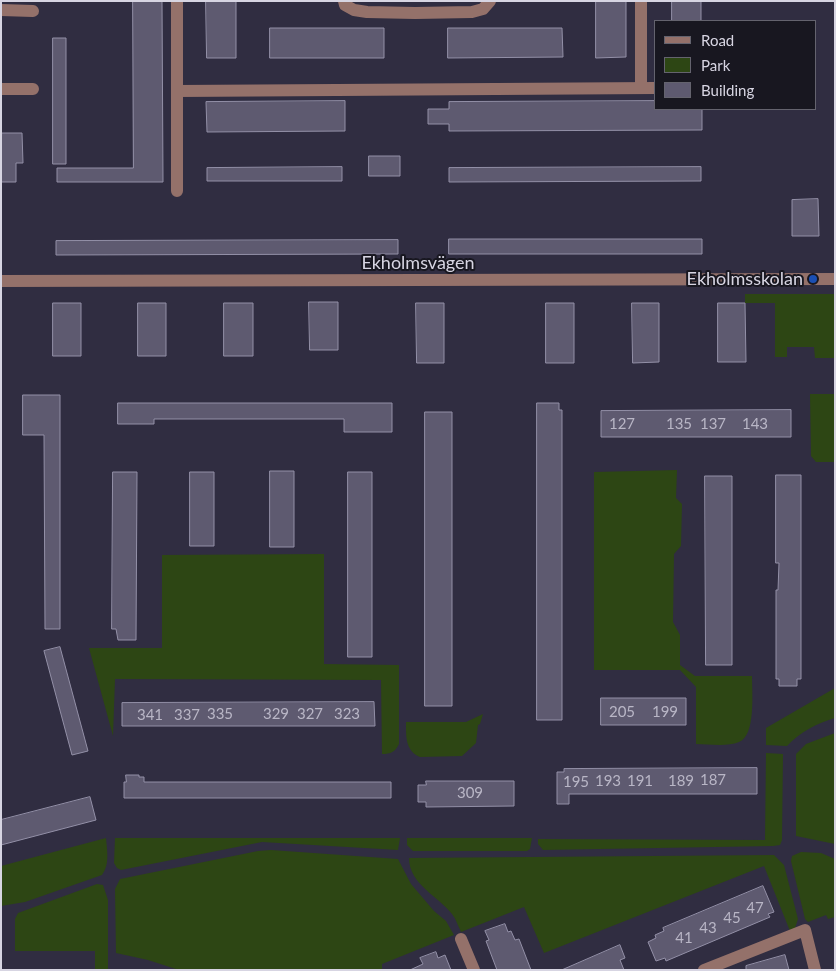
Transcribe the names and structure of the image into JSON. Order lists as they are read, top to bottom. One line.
{"streets":{"street":["Ekholmsvägen"]},"places":["Ekholmsskolan"],"house_numbers":["127","135","137","143","205","199","335","329","327","323","341","337","187","193","191","189","195","309","47","45","43","41"],"legend":["Road","Park","Building"]}
